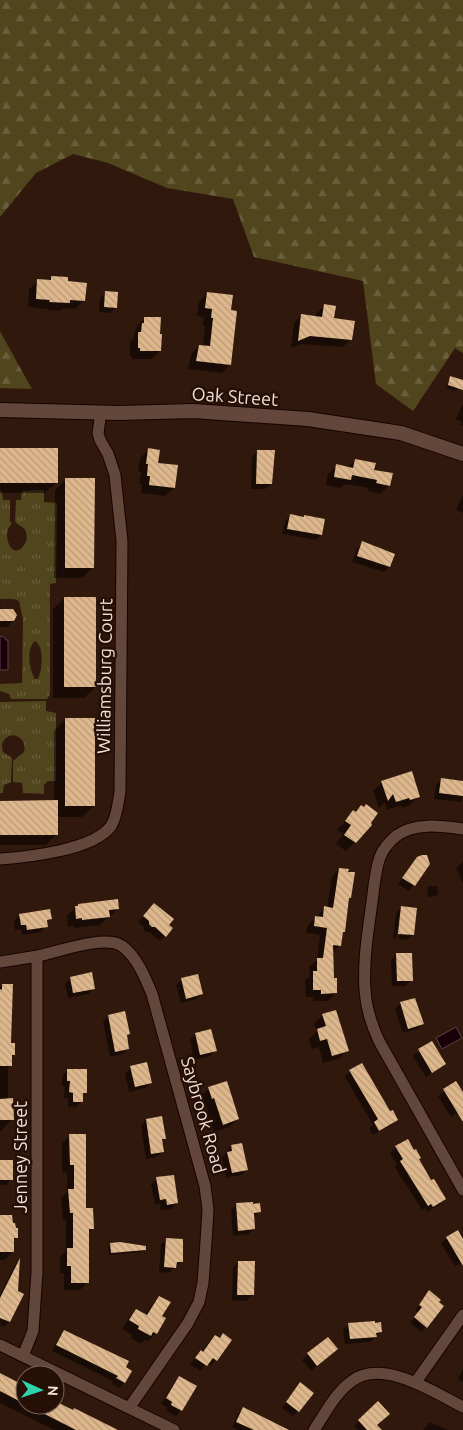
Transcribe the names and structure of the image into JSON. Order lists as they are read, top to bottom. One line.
{"streets":{"street":["Oak Street","Williamsburg Court","Saybrook Road","Jenney Street"]},"crossings":[["Oak Street","Williamsburg Court"],["Saybrook Road","Jenney Street"]],"north":"right"}
